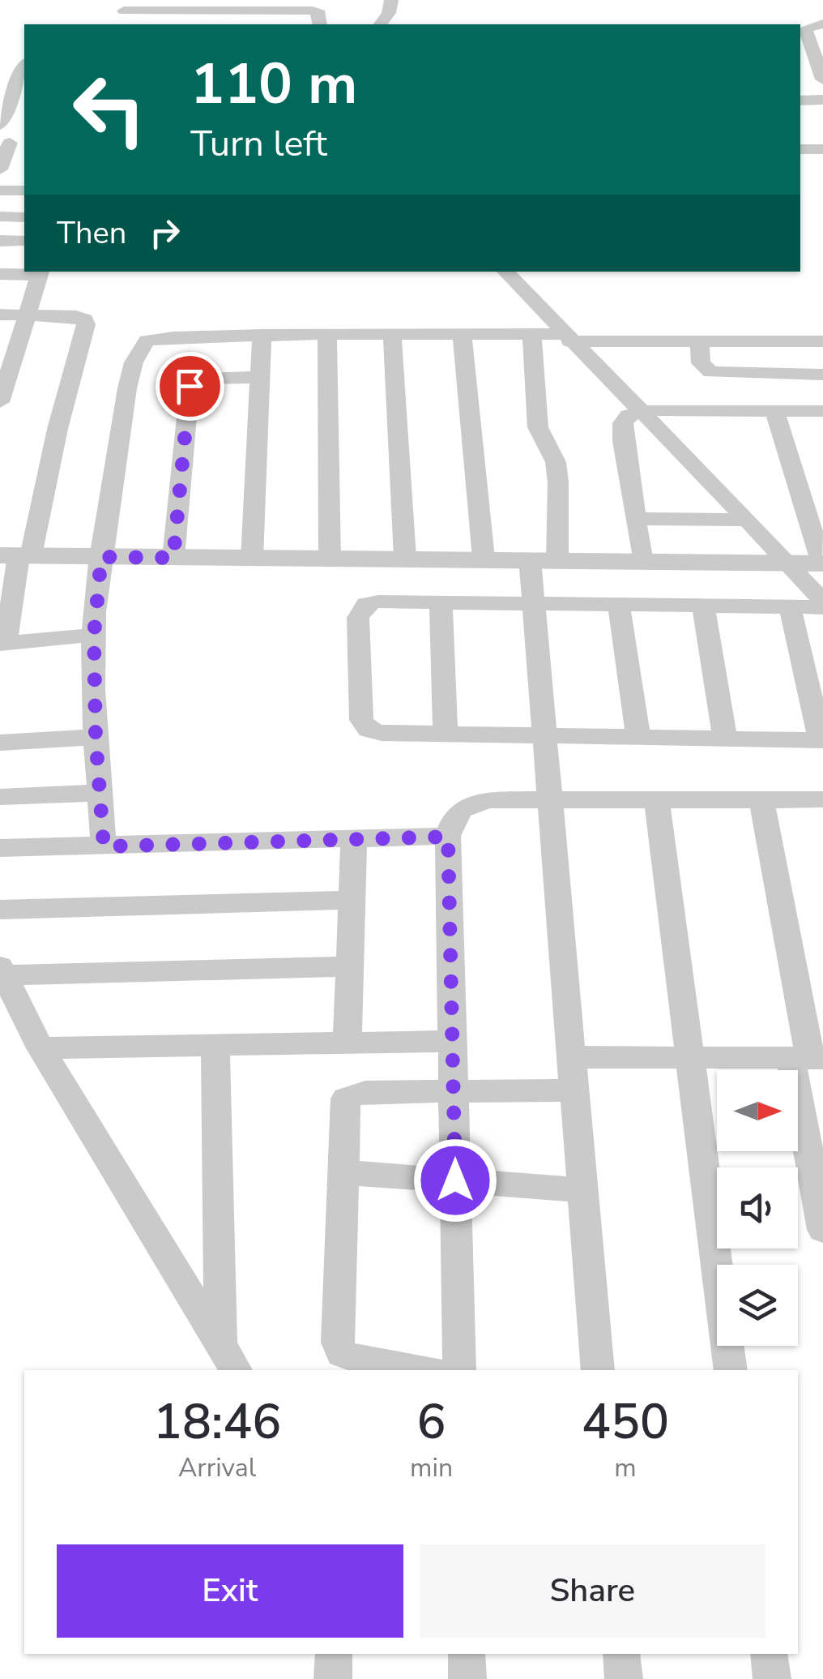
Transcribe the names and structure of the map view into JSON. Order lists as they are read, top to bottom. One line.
{"north":"right","page":{"turn":["110 m","Turn left"],"then":"Then","eta":["18:46","Arrival","6","min","450","m"],"buttons":["Exit","Share"]}}
